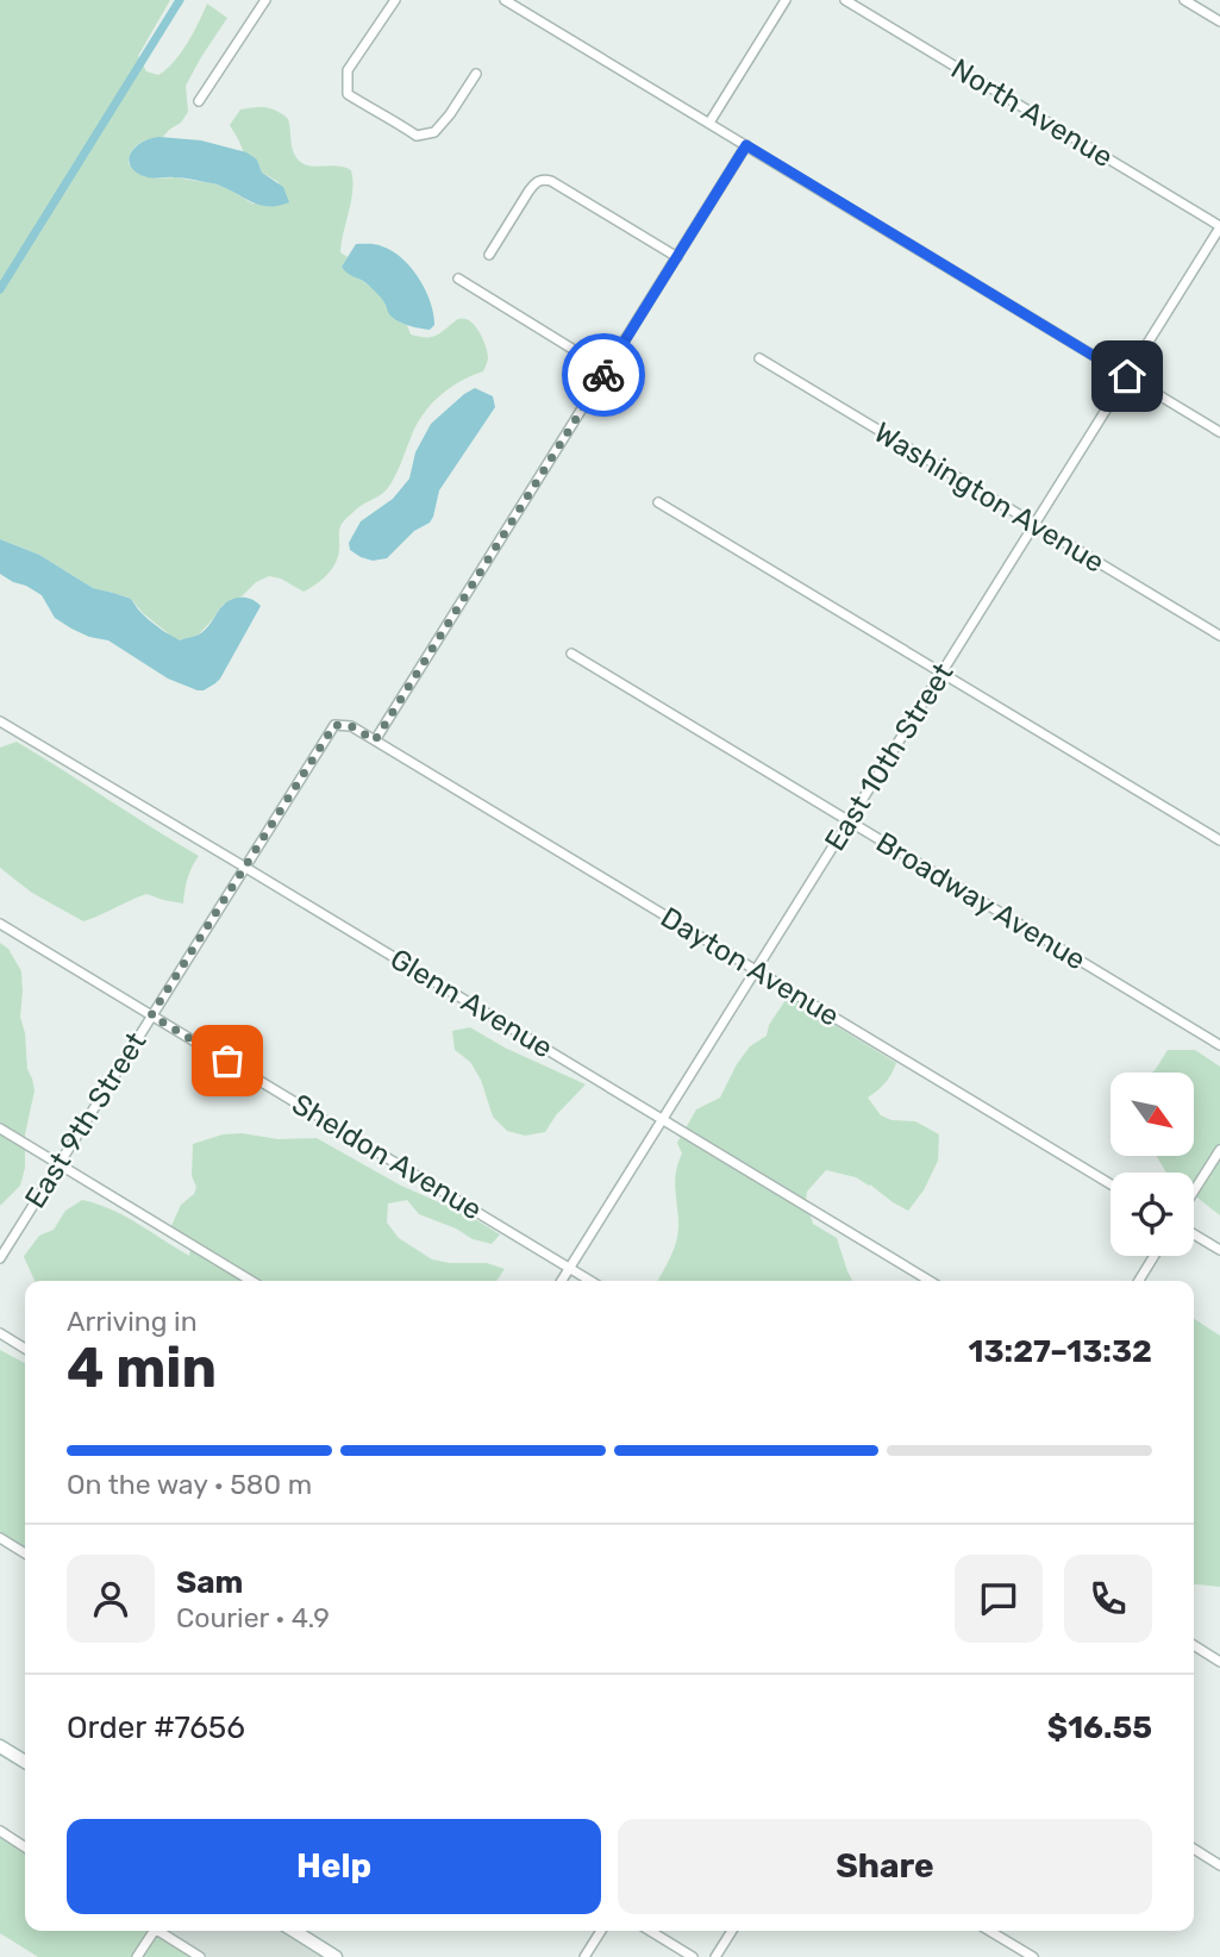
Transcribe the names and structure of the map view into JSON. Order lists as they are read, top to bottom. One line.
{"streets":{"street":["North Avenue","Washington Avenue","East 10th Street","Broadway Avenue","Dayton Avenue","Glenn Avenue","East 9th Street","Sheldon Avenue"]},"crossings":[["North Avenue","East 10th Street"],["Washington Avenue","East 10th Street"],["East 10th Street","Broadway Avenue"],["East 10th Street","Dayton Avenue"],["East 10th Street","Glenn Avenue"],["East 10th Street","Sheldon Avenue"],["Dayton Avenue","East 9th Street"],["Glenn Avenue","East 9th Street"],["East 9th Street","Sheldon Avenue"]],"north":"bottom right","page":{"heading":["4 min","Arriving in","13:27–13:32"],"panel":["Sam","Courier · 4.9","Order #7656","$16.55"],"bar":"On the way · 580 m","buttons":["Help","Share"]}}
